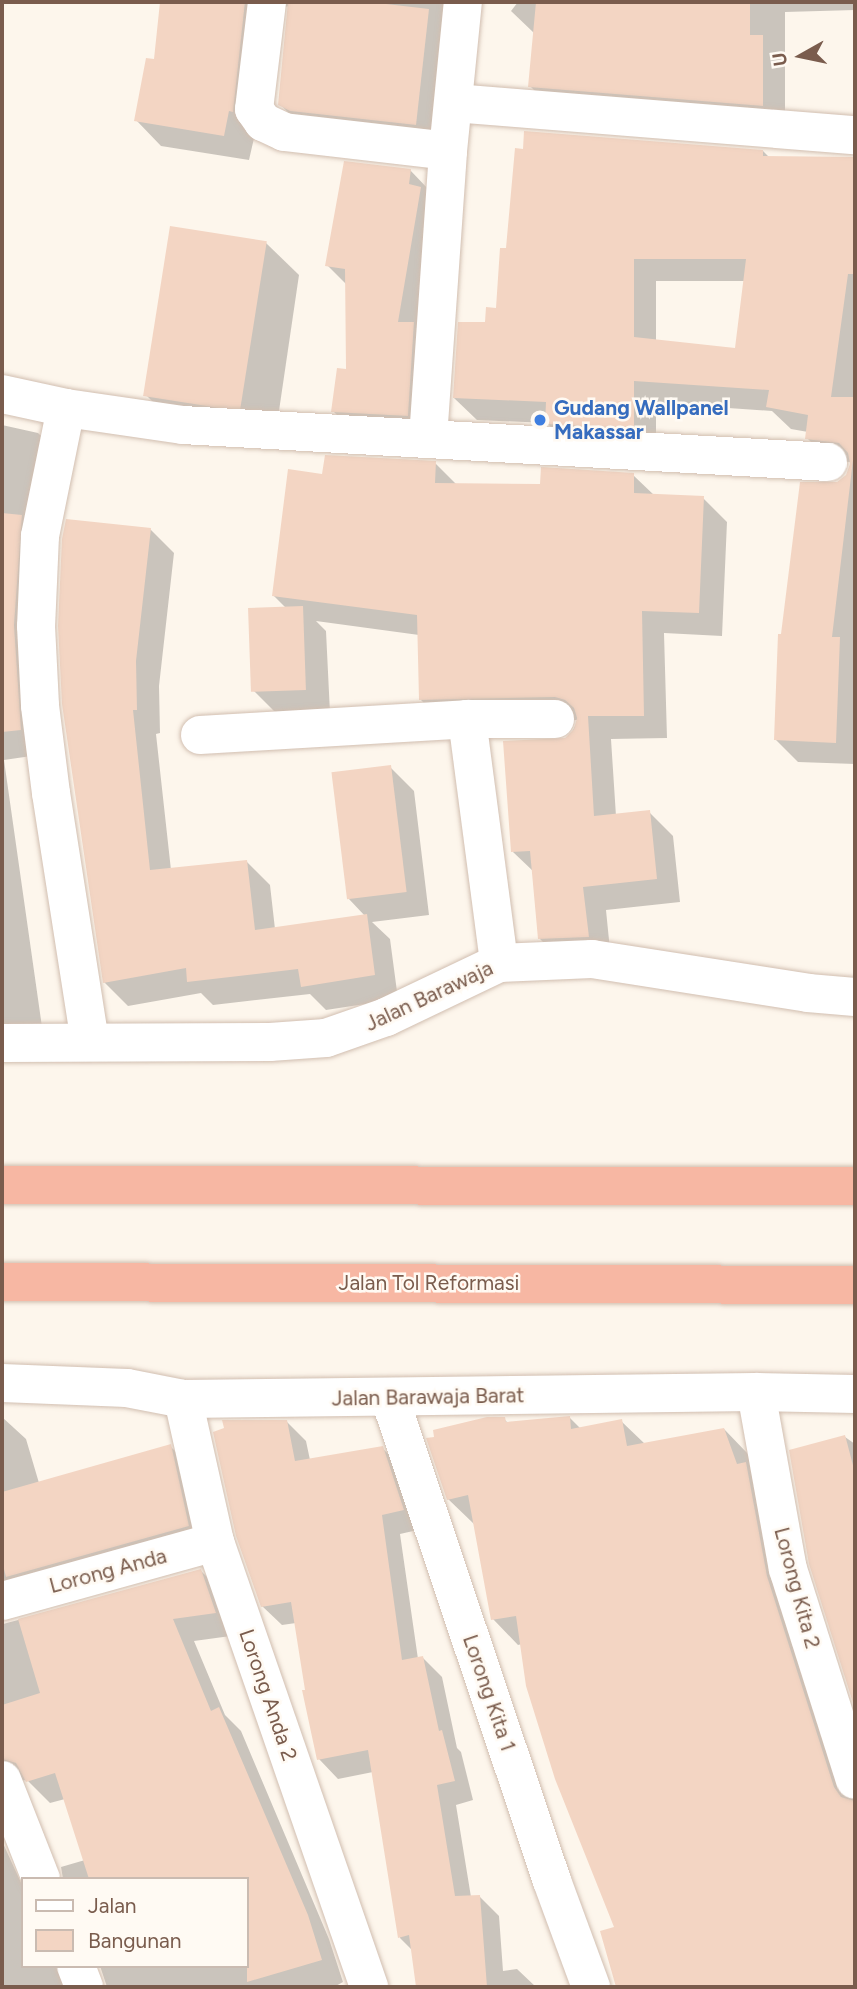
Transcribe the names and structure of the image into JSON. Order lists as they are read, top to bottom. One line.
{"streets":{"highway":["Jalan Tol Reformasi"],"street":["Jalan Barawaja","Jalan Barawaja Barat","Lorong Anda","Lorong Kita 2","Lorong Kita 1","Lorong Anda 2"]},"crossings":[["Jalan Barawaja Barat","Lorong Kita 2"],["Jalan Barawaja Barat","Lorong Kita 1"],["Jalan Barawaja Barat","Lorong Anda 2"],["Lorong Anda","Lorong Anda 2"]],"places":["Gudang Wallpanel Makassar"],"legend":["Jalan","Bangunan"],"north":"left"}
